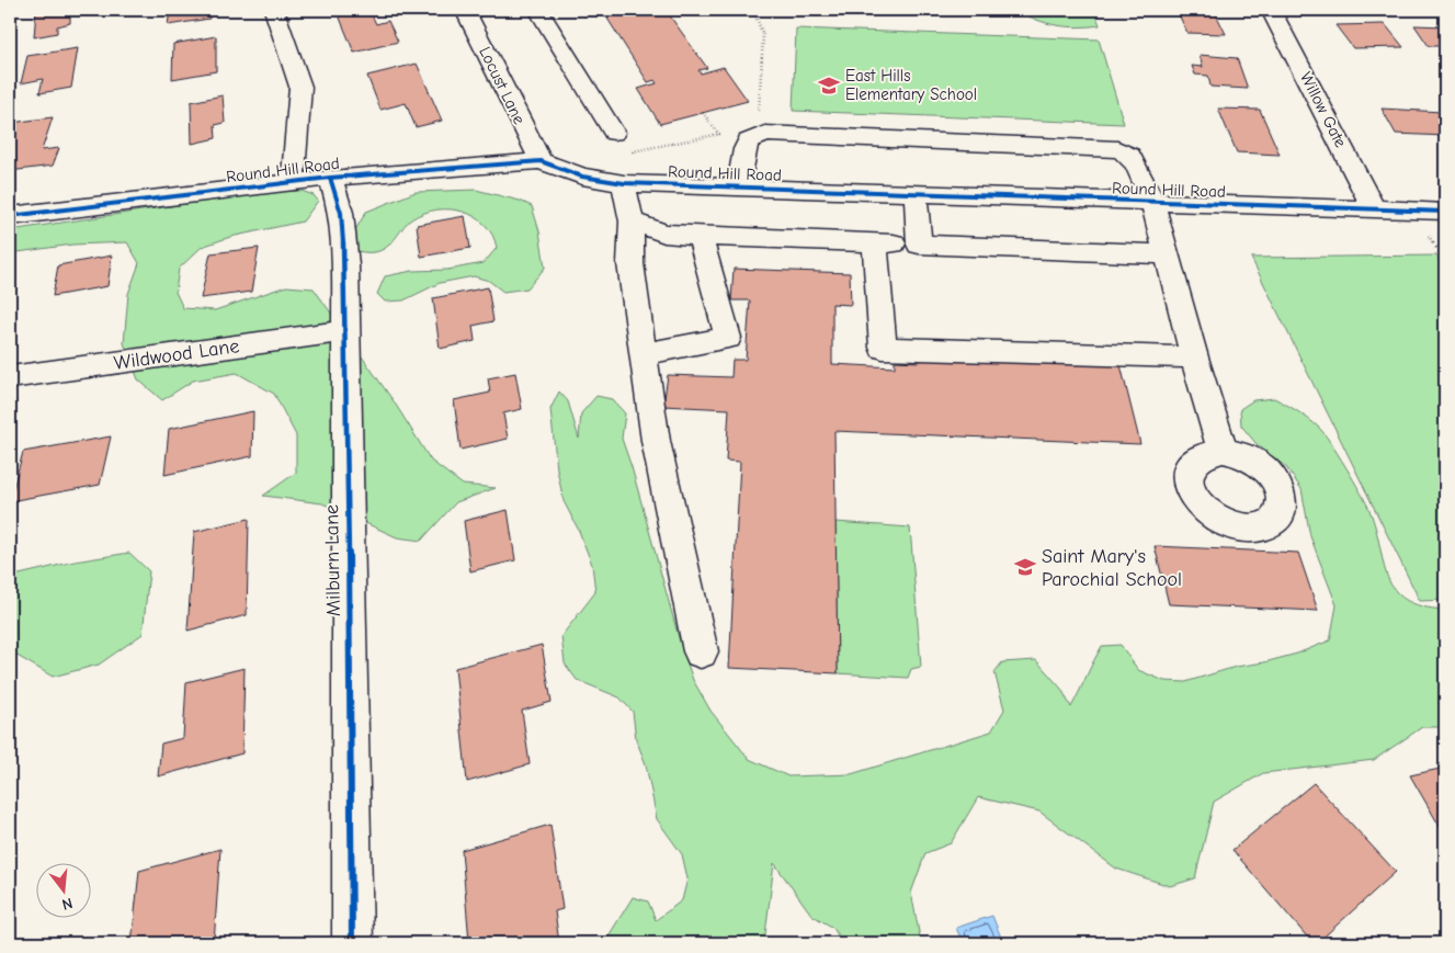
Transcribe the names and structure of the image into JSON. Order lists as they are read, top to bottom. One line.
{"streets":{"street":["Locust Lane","Willow Gate","Round Hill Road","Wildwood Lane","Milburn Lane"]},"crossings":[["Locust Lane","Round Hill Road"],["Willow Gate","Round Hill Road"],["Round Hill Road","Milburn Lane"],["Wildwood Lane","Milburn Lane"]],"places":{"school or university":["East Hills Elementary School","Saint Mary's Parochial School"]},"north":"bottom"}
